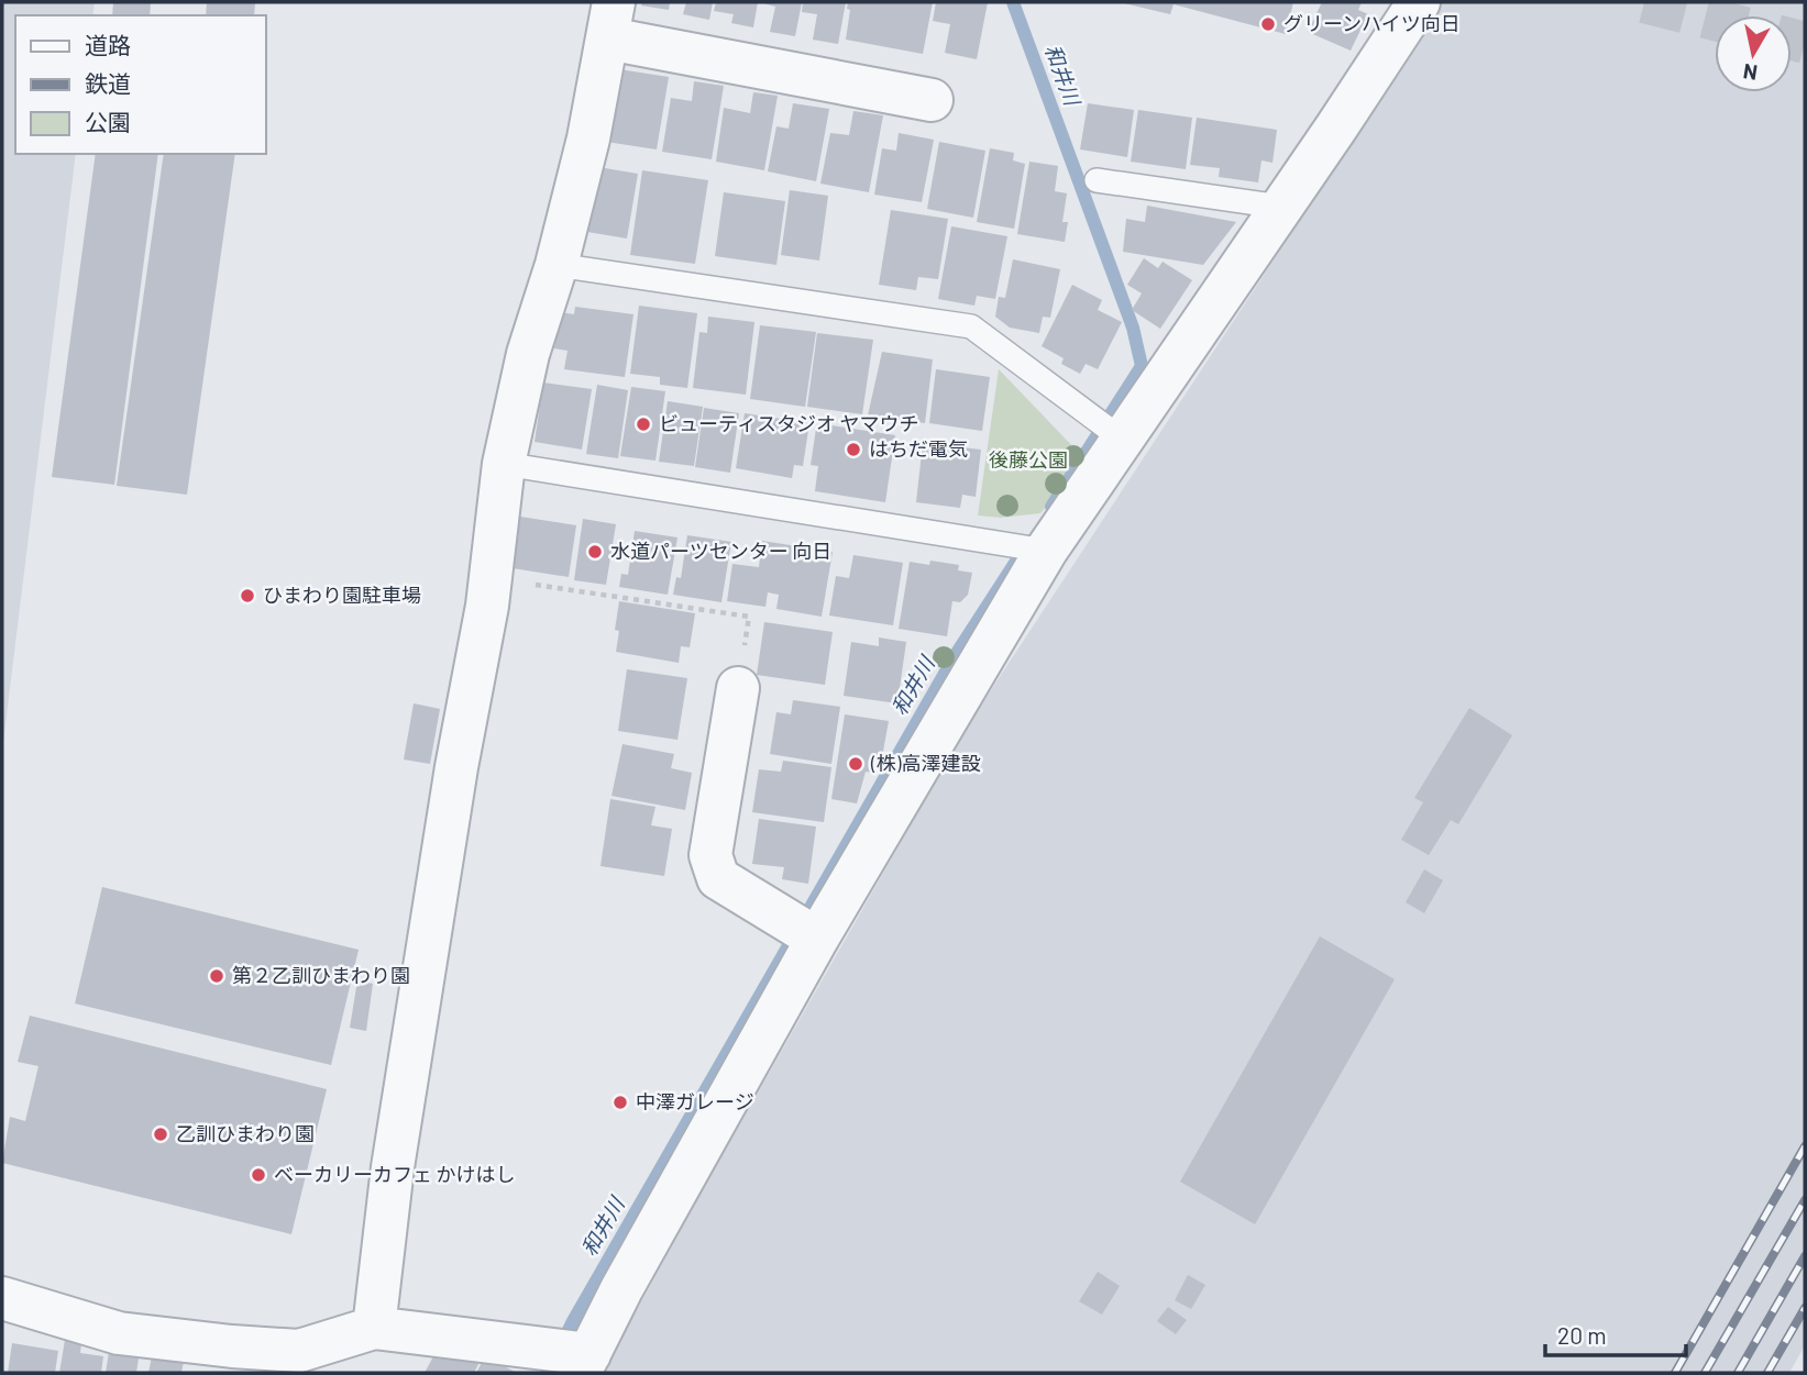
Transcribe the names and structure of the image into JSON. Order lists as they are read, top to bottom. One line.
{"water":["和井川"],"parks":["後藤公園"],"places":["グリーンハイツ向日","ビューティスタジオ ヤマウチ","はちだ電気","水道パーツセンター 向日","ひまわり園駐車場","(株)高澤建設","第２乙訓ひまわり園","中澤ガレージ","乙訓ひまわり園","ベーカリーカフェ かけはし"],"legend":["道路","鉄道","公園"],"scale_bar":"20 m","north":"bottom"}
